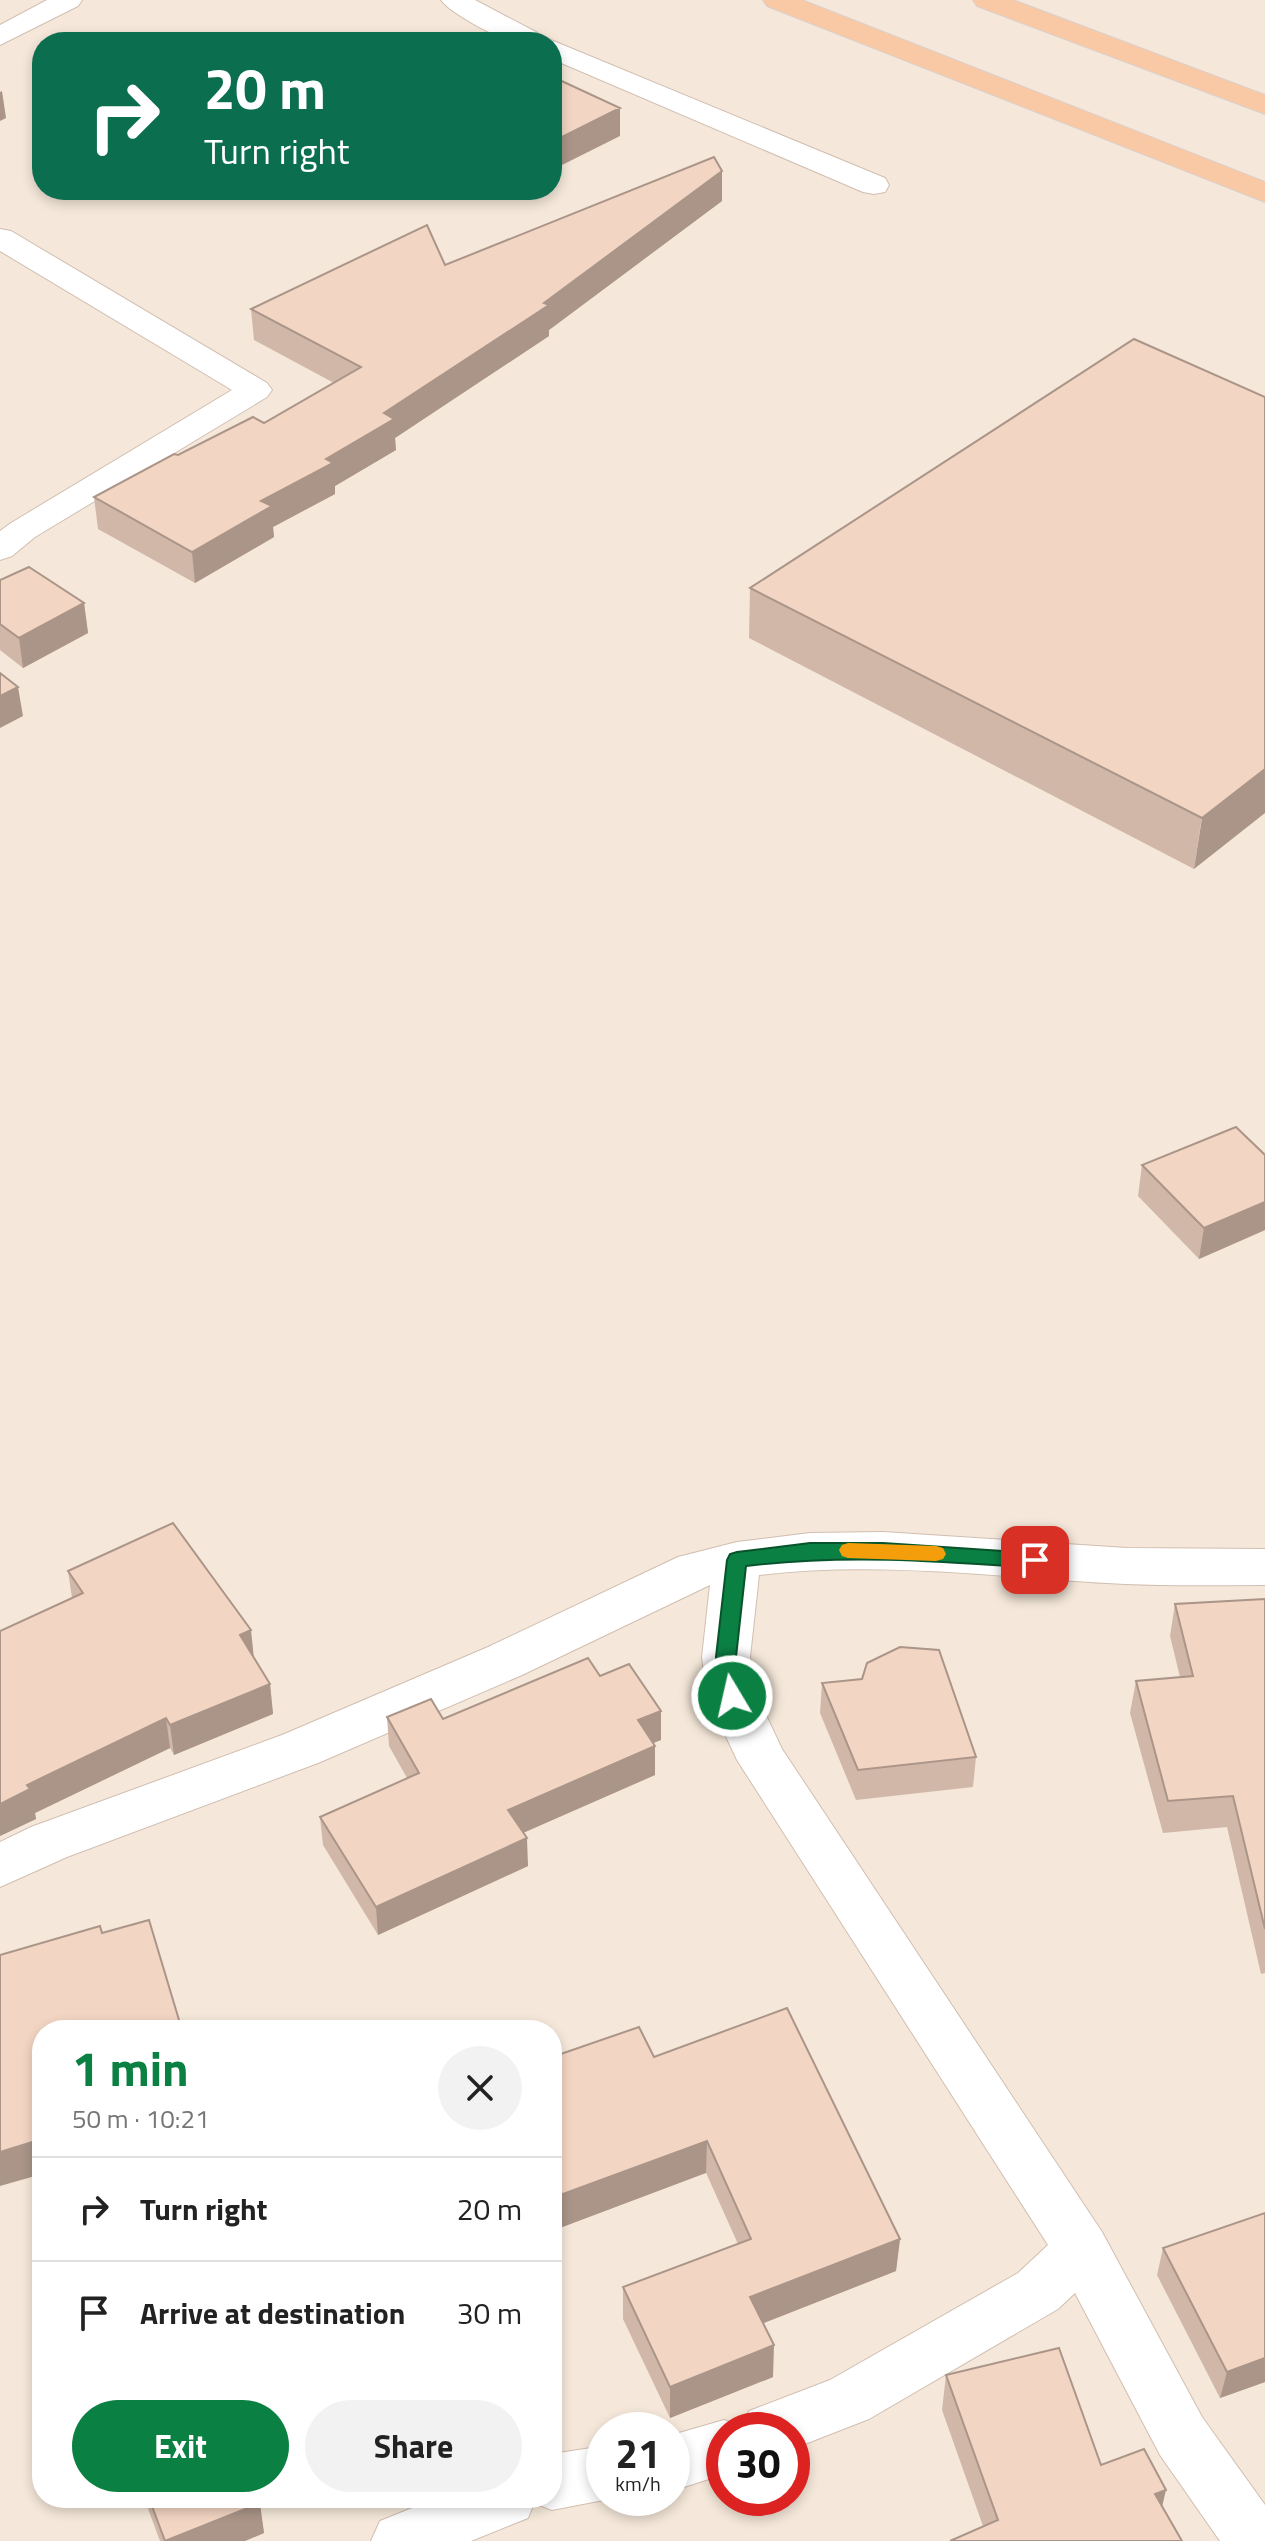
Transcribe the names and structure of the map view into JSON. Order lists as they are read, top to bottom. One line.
{"page":{"turn":["20 m","Turn right"],"heading":["1 min","50 m · 10:21"],"list":[{"name":"Turn right","value":"20 m"},{"name":"Arrive at destination","value":"30 m"}],"buttons":["Exit","Share"],"speed":"21 km/h","limit":"30"}}
